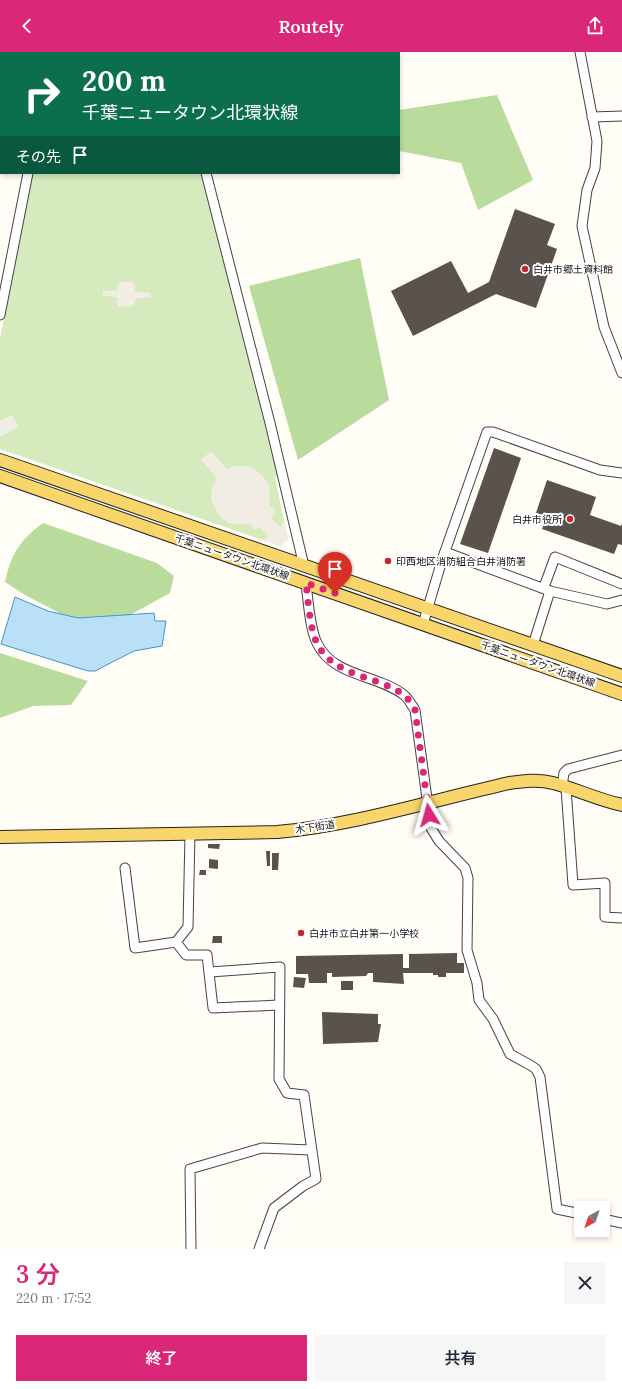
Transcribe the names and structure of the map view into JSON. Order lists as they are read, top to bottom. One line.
{"streets":{"main road":["千葉ニュータウン北環状線","木下街道"]},"places":["白井市郷土資料館","白井市役所","印西地区消防組合白井消防署","白井市立白井第一小学校"],"north":"bottom left","page":{"header":"Routely","turn":["200 m","千葉ニュータウン北環状線"],"then":"その先","heading":["3 分","220 m · 17:52"],"buttons":["終了","共有"]}}
